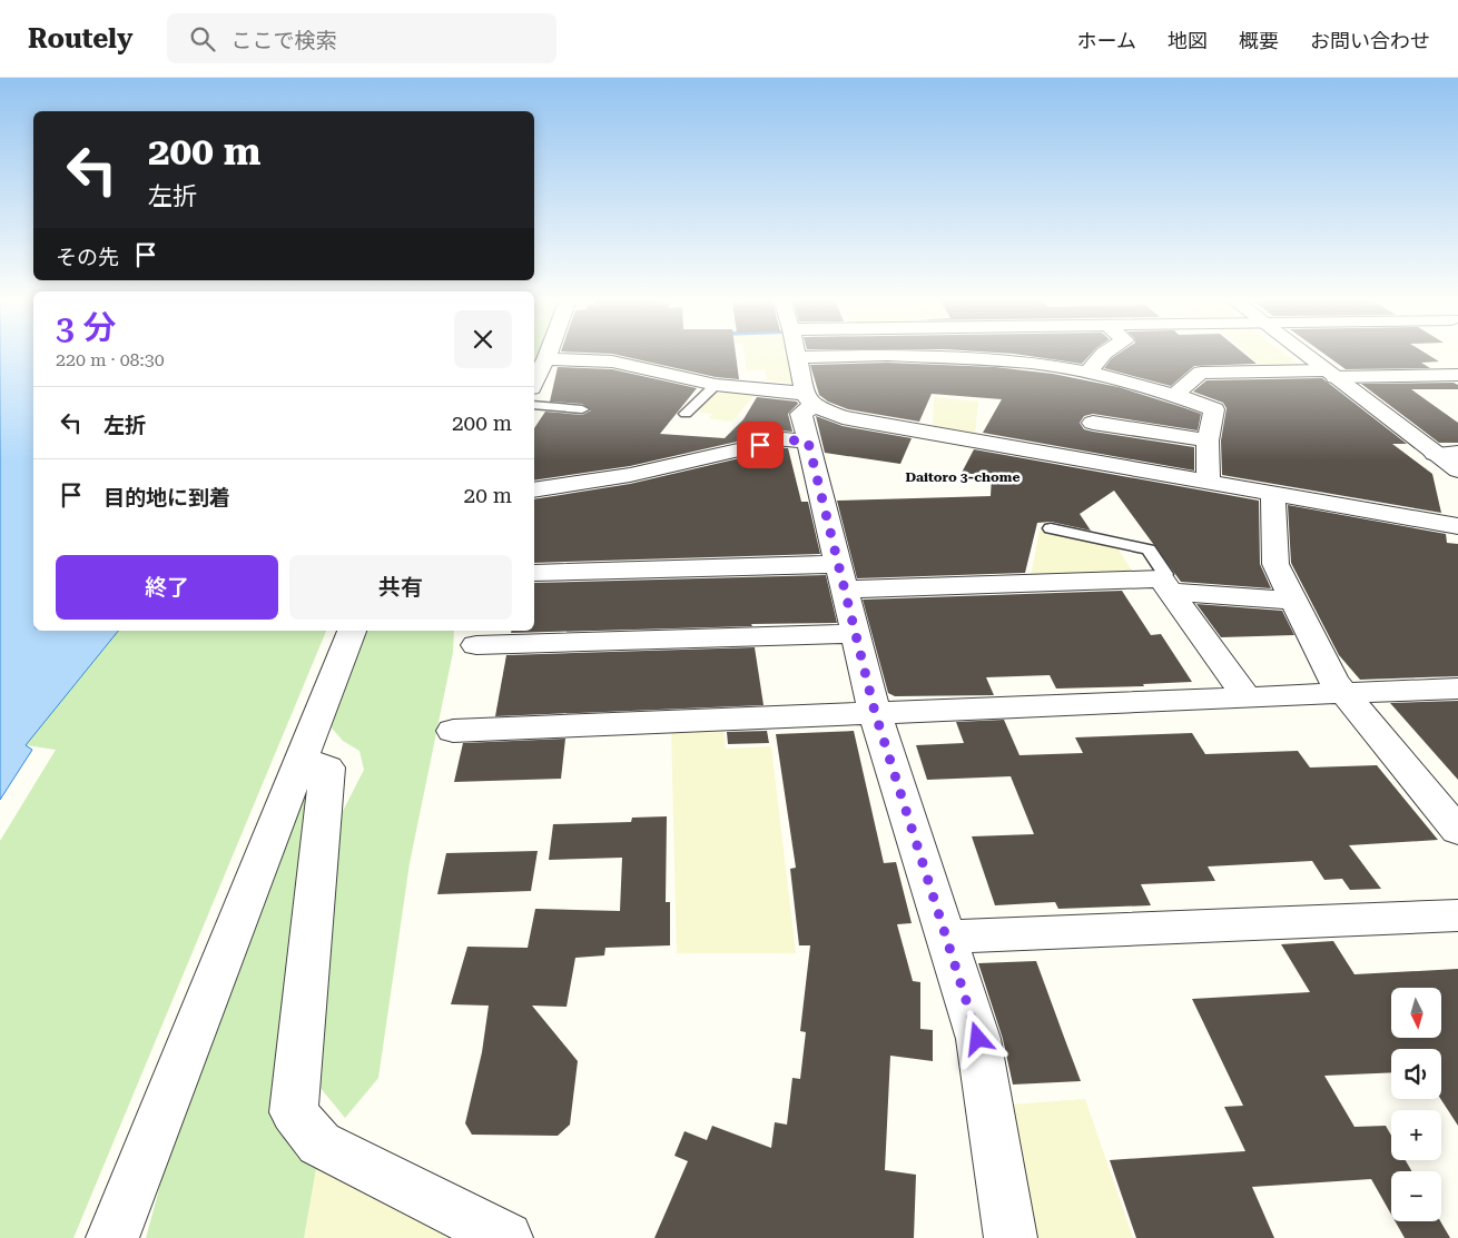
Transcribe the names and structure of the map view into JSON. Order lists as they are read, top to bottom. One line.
{"districts":["Daitoro 3-chome"],"north":"bottom","page":{"header":"Routely","search":"ここで検索","nav":["ホーム","地図","概要","お問い合わせ"],"turn":["200 m","左折"],"then":"その先","heading":["3 分","220 m · 08:30"],"list":[{"name":"左折","value":"200 m"},{"name":"目的地に到着","value":"20 m"}],"buttons":["終了","共有"],"map_buttons":["+","−"]}}
